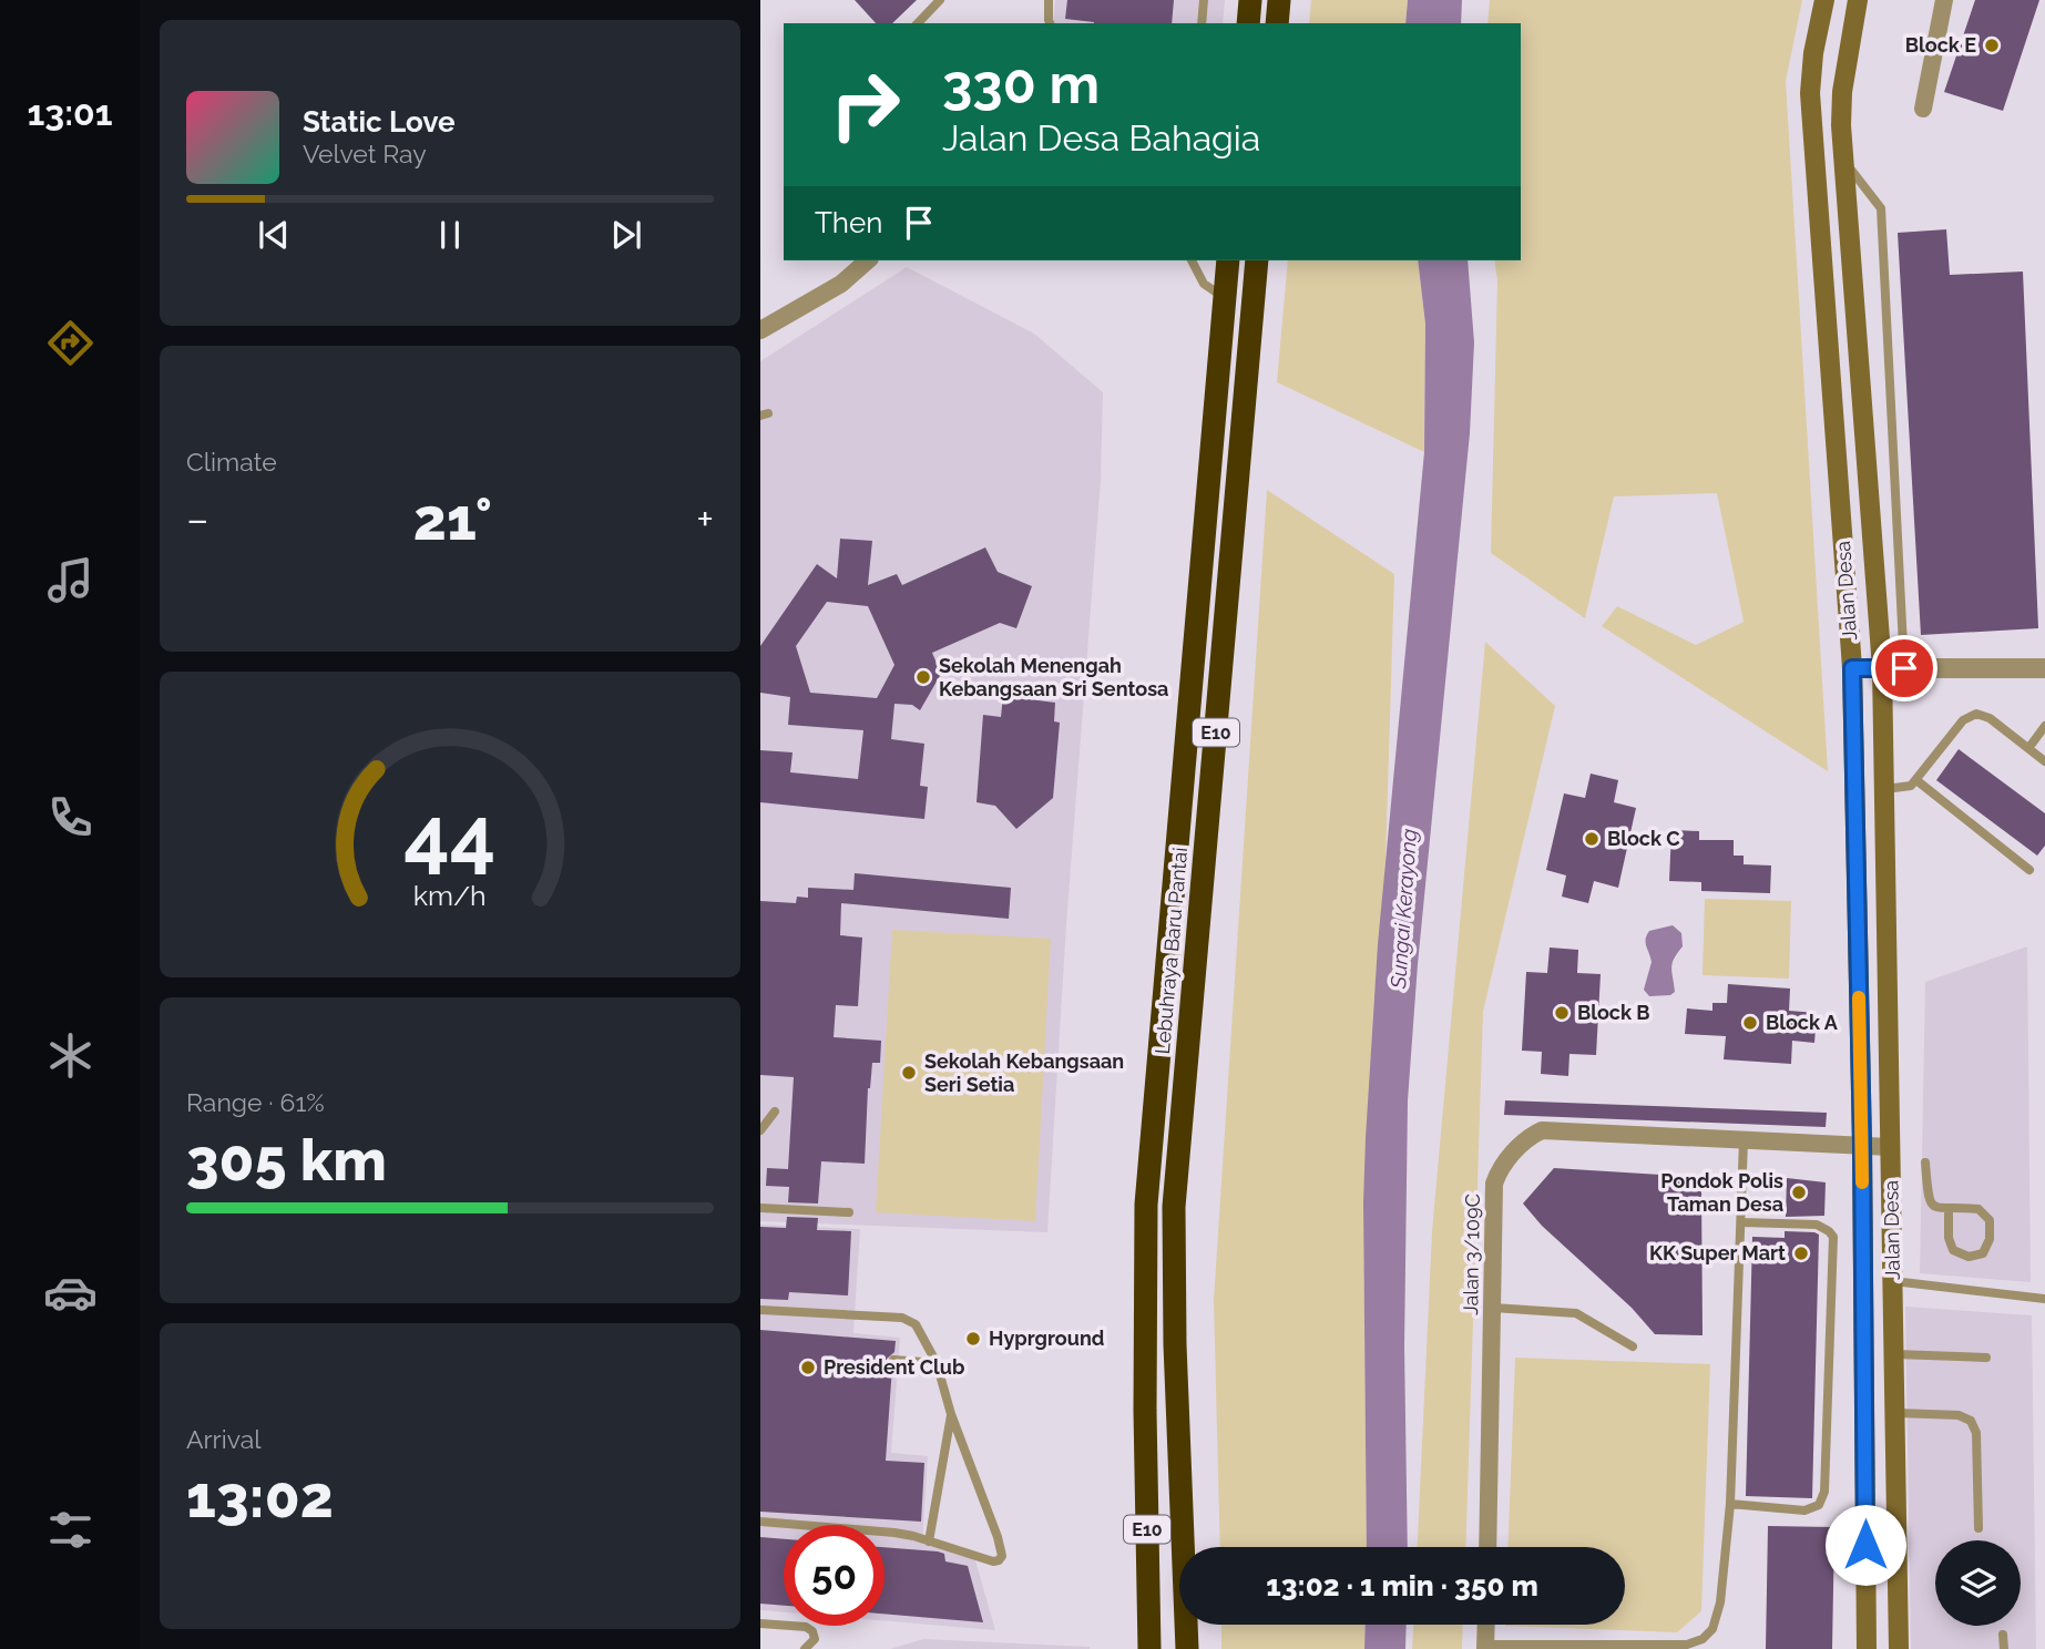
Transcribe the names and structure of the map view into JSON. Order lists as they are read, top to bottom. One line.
{"streets":{"highway":["E10","Lebuhraya Baru Pantai"],"main road":["Jalan Desa"],"street":["Jalan 3/109C"]},"crossings":[["Jalan Desa","Jalan 3/109C"]],"water":["Sungai Kerayong"],"places":["Block E","Sekolah Menengah Kebangsaan Sri Sentosa","Block C","Block B","Block A","Sekolah Kebangsaan Seri Setia","Pondok Polis Taman Desa","KK Super Mart","Hyprground","President Club"],"page":{"tabs":"13:01","turn":["330 m","Jalan Desa Bahagia"],"song":["Static Love","Velvet Ray"],"then":"Then","tile":["Climate",["Range · 61%","305 km"],["Arrival","13:02"]],"heat":["−","21°","+"],"limit":"50","trip":"13:02 · 1 min · 350 m","gauge":["44","km/h"]}}
